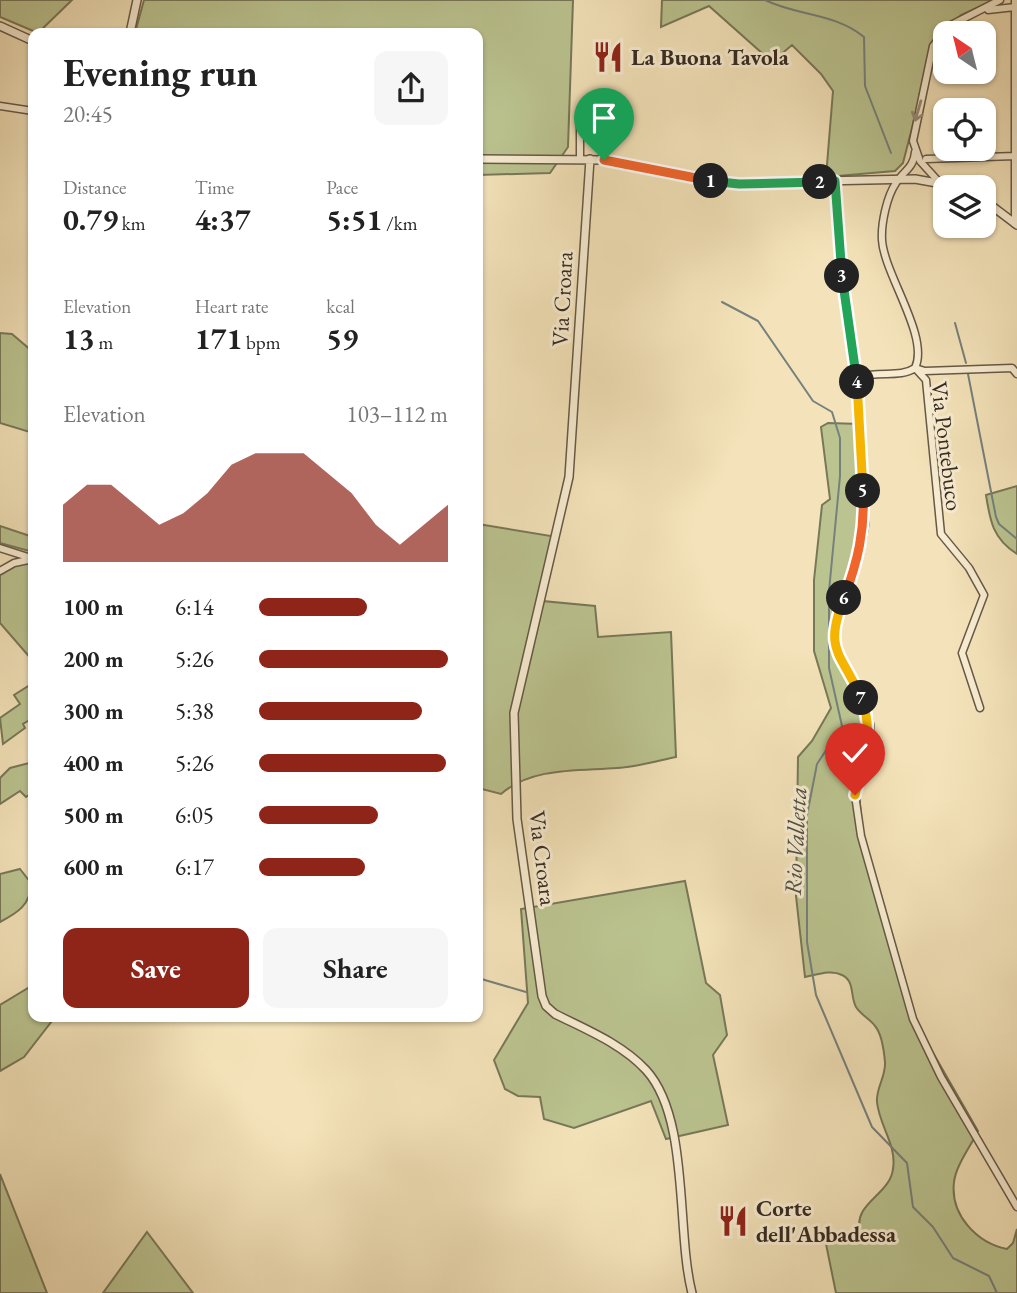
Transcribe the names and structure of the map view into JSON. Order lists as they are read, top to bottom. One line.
{"streets":{"street":["Via Croara","Via Pontebuco"]},"water":["Rio Valletta"],"places":{"restaurant":["La Buona Tavola","Corte dell'Abbadessa"]},"north":"top left","page":{"heading":["Evening run","20:45"],"stats":[["Distance","0.79 km"],["Time","4:37"],["Pace","5:51 /km"],["Elevation","13 m"],["Heart rate","171 bpm"],["kcal","59"]],"pins":["1","2","3","4","5","6","7"],"chart":["Elevation","103–112 m"],"list":[{"name":"100 m","note":"6:14"},{"name":"200 m","note":"5:26"},{"name":"300 m","note":"5:38"},{"name":"400 m","note":"5:26"},{"name":"500 m","note":"6:05"},{"name":"600 m","note":"6:17"}],"buttons":["Save","Share"]}}
